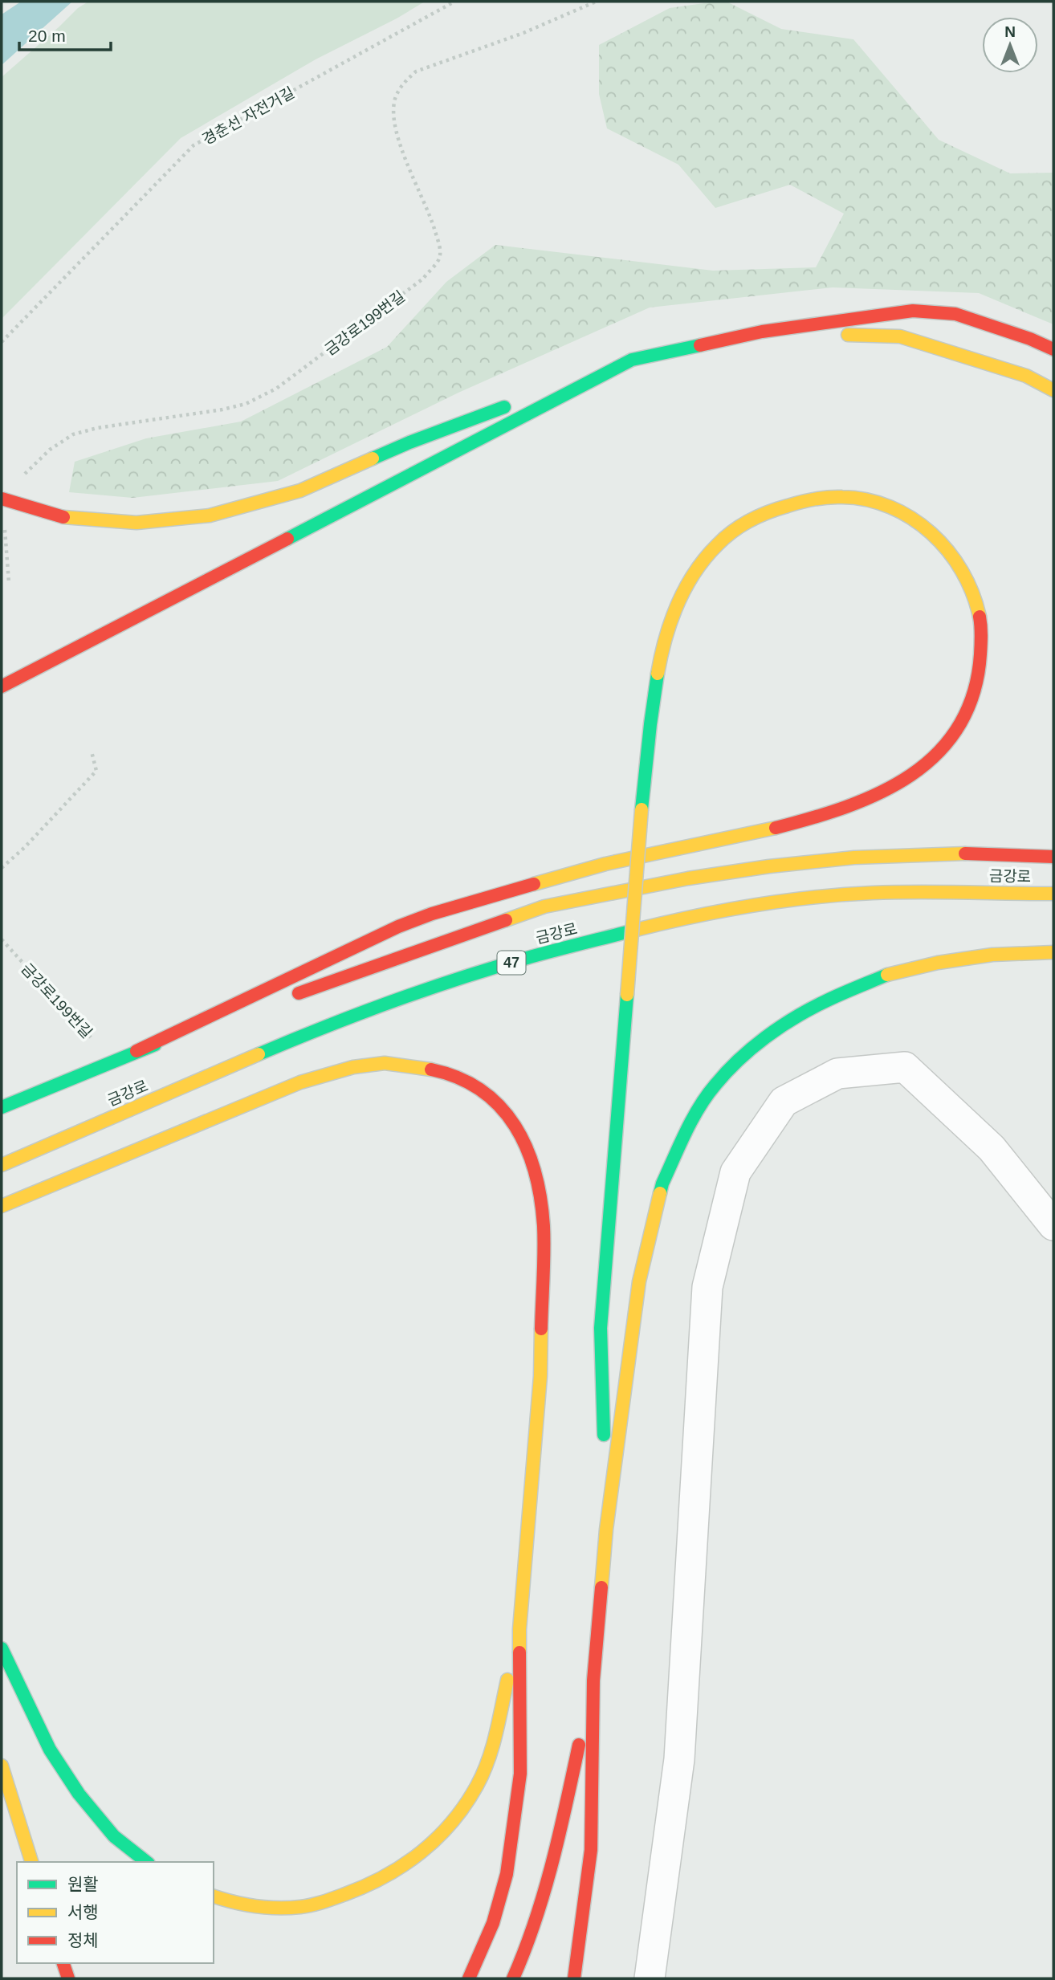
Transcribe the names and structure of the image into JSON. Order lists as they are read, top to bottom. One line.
{"streets":{"highway":["금강로","47"],"path":["경춘선 자전거길","금강로199번길"]},"legend":["원활","서행","정체"],"scale_bar":"20 m","north":"top"}
